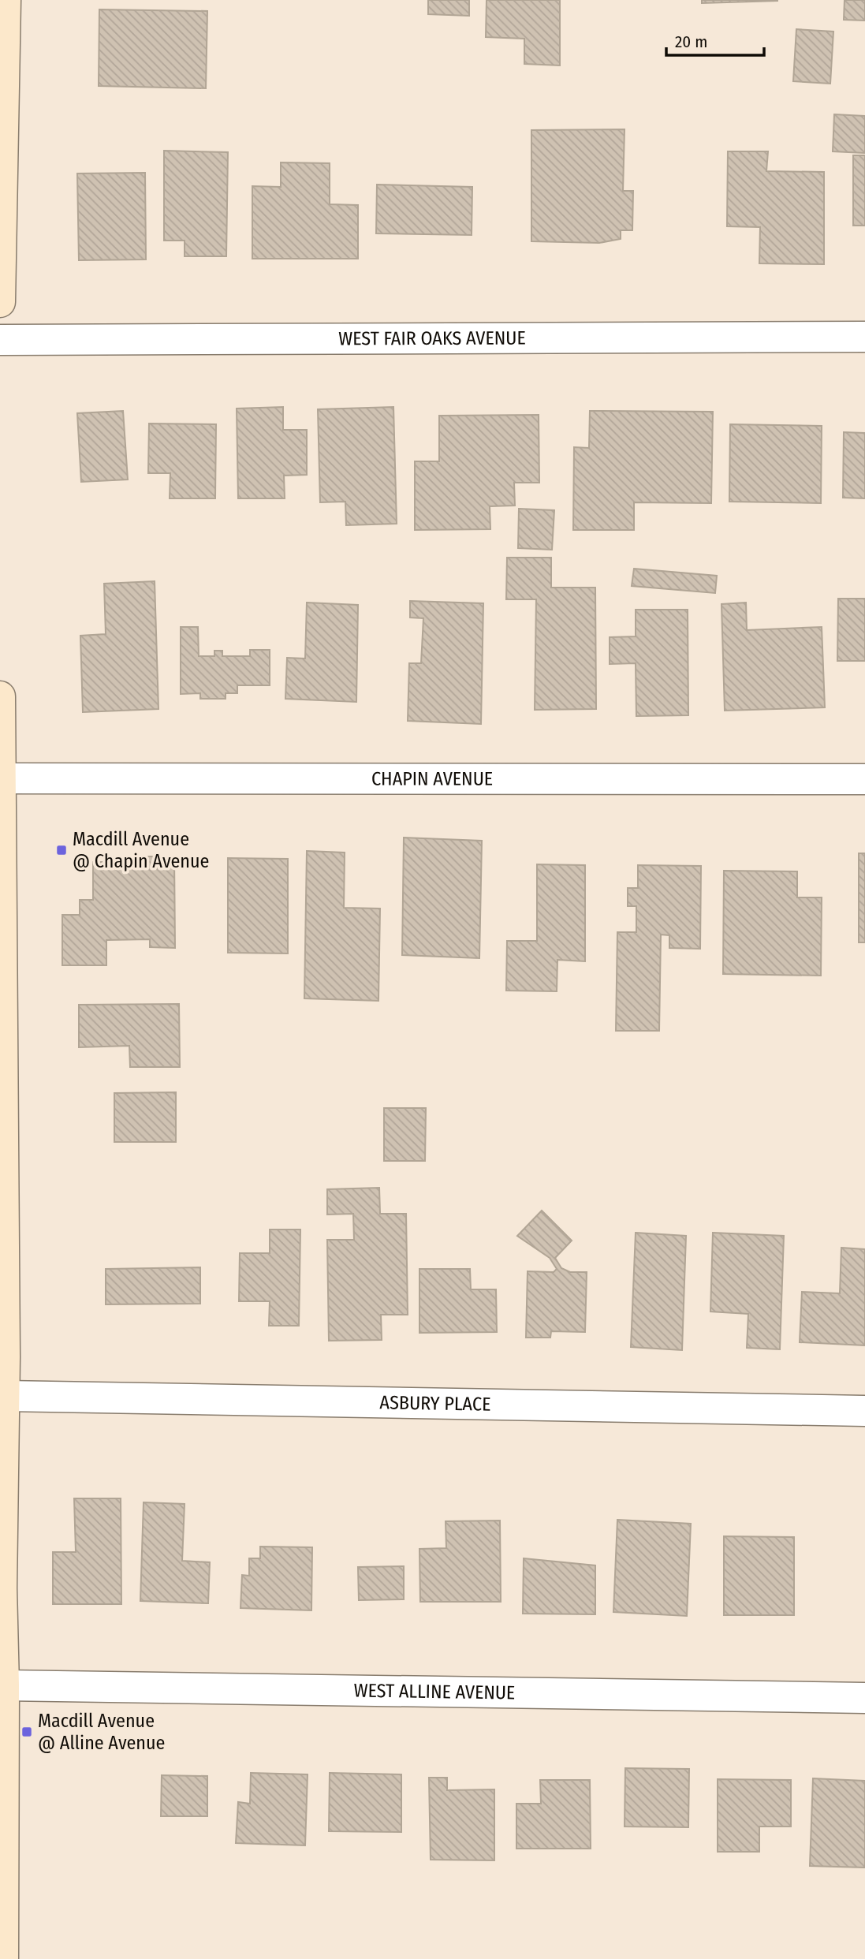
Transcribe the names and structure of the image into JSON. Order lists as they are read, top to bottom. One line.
{"streets":{"street":["WEST FAIR OAKS AVENUE","CHAPIN AVENUE","ASBURY PLACE","WEST ALLINE AVENUE"]},"places":{"transit":["Macdill Avenue @ Chapin Avenue","Macdill Avenue @ Alline Avenue"]},"scale_bar":"20 m"}
